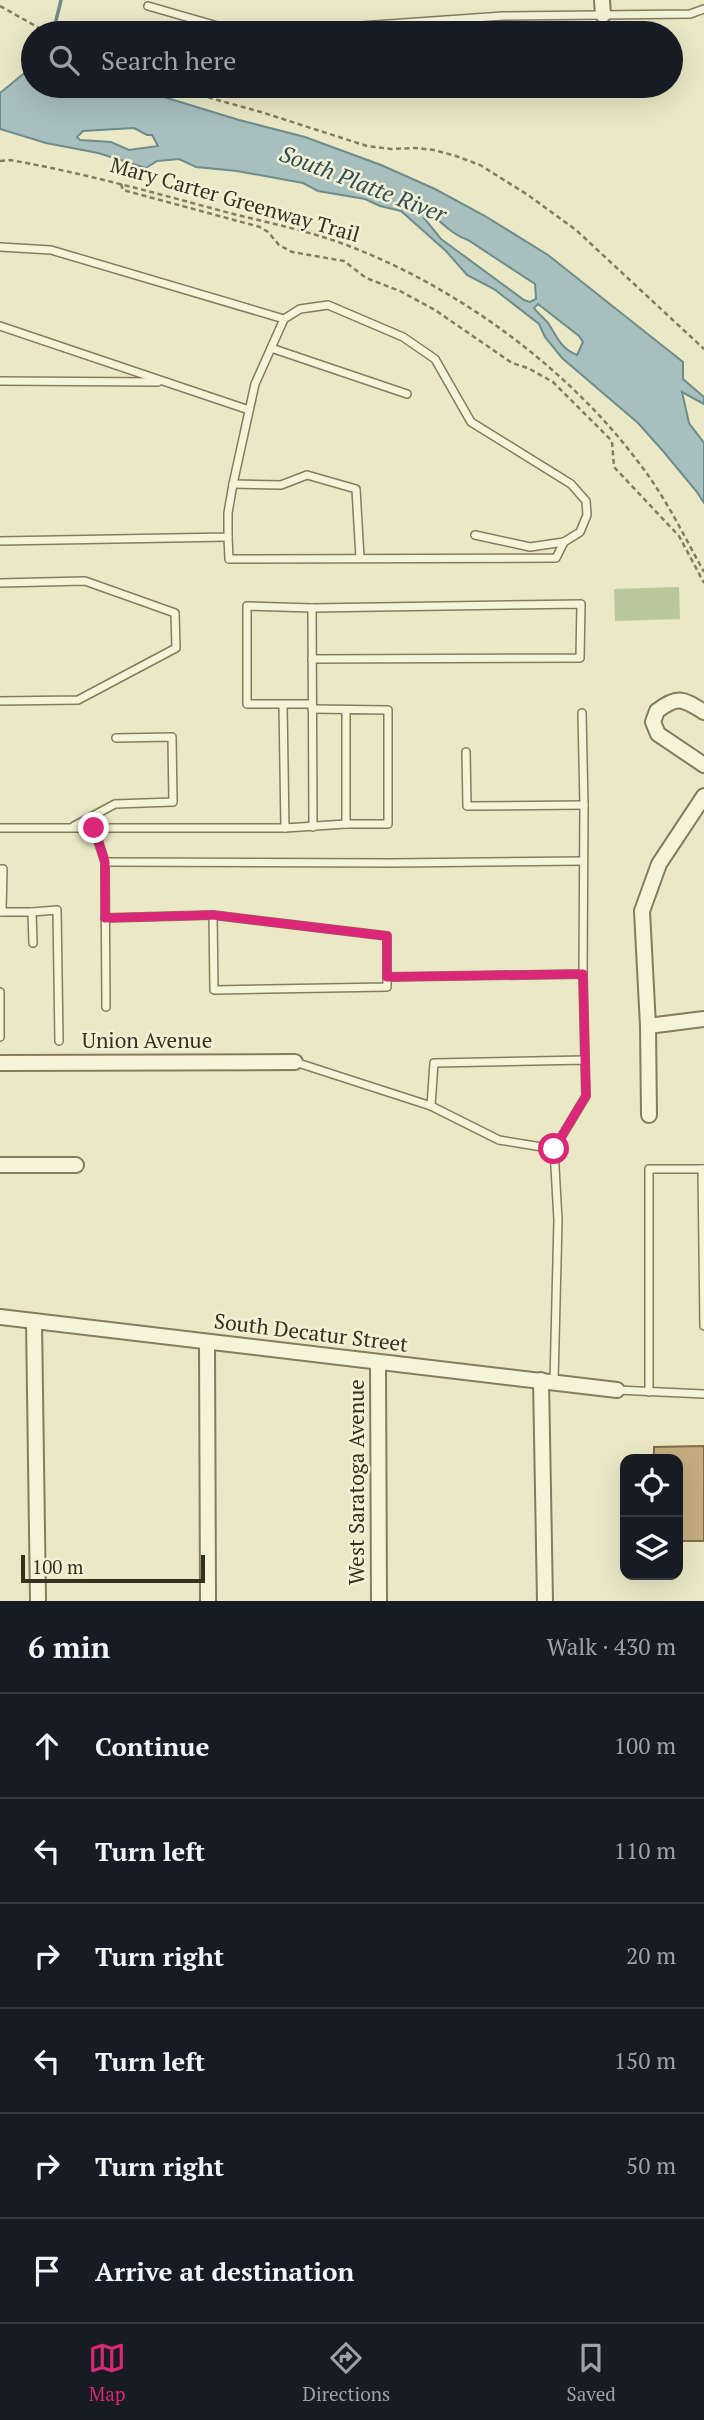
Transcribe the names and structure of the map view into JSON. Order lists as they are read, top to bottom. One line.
{"streets":{"street":["Union Avenue","South Decatur Street","West Saratoga Avenue"],"path":["Mary Carter Greenway Trail"]},"crossings":[["South Decatur Street","West Saratoga Avenue"]],"water":["South Platte River"],"scale_bar":"100 m","page":{"search":"Search here","scale":"100 m","heading":["6 min","Walk · 430 m"],"list":[["Continue","100 m"],["Turn left","110 m"],["Turn right","20 m"],["Turn left","150 m"],["Turn right","50 m"],"Arrive at destination"],"nav":["Map","Directions","Saved"]}}
